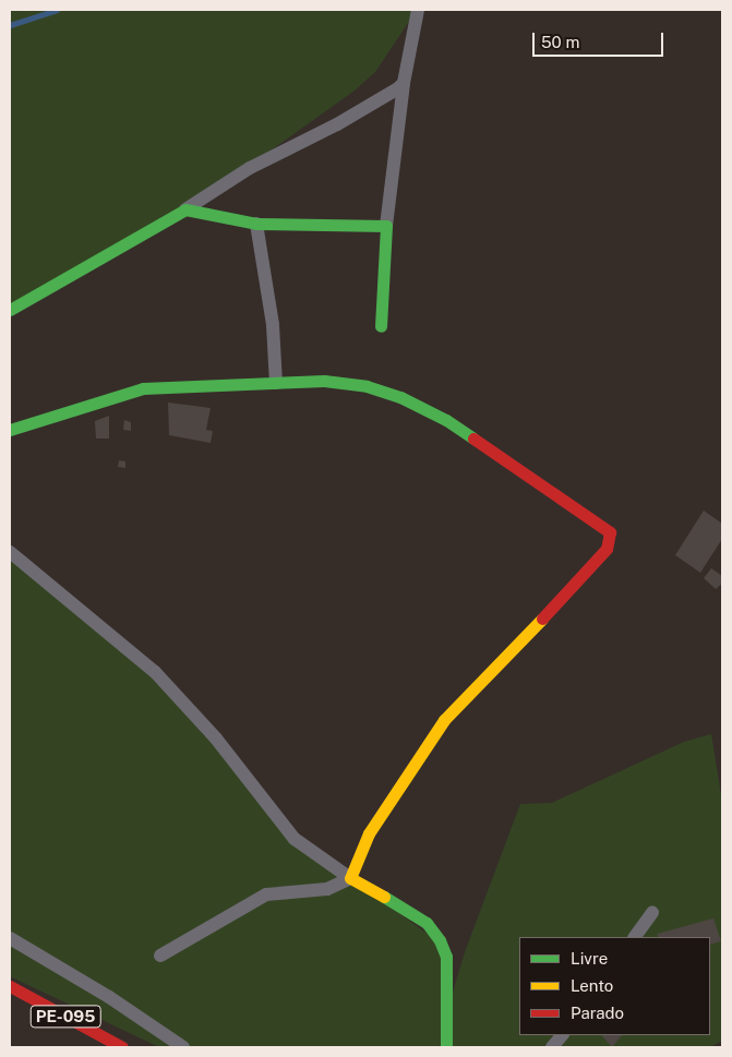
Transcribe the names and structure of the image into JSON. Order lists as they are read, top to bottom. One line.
{"streets":{"street":["PE-095"]},"legend":["Livre","Lento","Parado"],"scale_bar":"50 m"}
